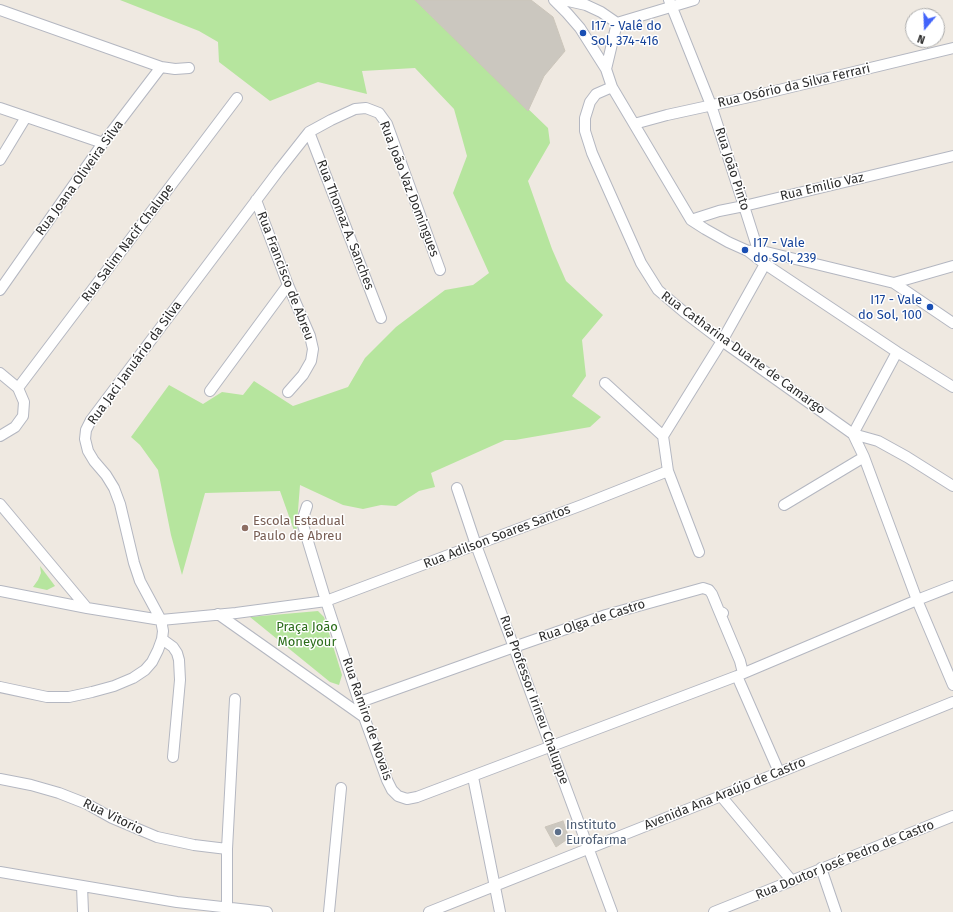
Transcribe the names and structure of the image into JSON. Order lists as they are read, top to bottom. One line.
{"streets":{"street":["Rua Osório da Silva Ferrari","Rua João Pinto","Rua Joana Oliveira Silva","Rua Emilio Vaz","Rua João Vaz Domingues","Rua Thomaz A. Sanches","Rua Salim Nacif Chalupe","Rua Francisco de Abreu","Rua Catharina Duarte de Camargo","Rua Jaci Januário da Silva","Rua Adilson Soares Santos","Rua Olga de Castro","Rua Professor Irineu Chaluppe","Rua Ramiro de Novais","Avenida Ana Araújo de Castro","Rua Vitorio","Rua Doutor José Pedro de Castro"]},"crossings":[["Rua Osório da Silva Ferrari","Rua João Pinto"],["Rua João Pinto","Rua Emilio Vaz"],["Rua João Vaz Domingues","Rua Thomaz A. Sanches"],["Rua João Vaz Domingues","Rua Jaci Januário da Silva"],["Rua Thomaz A. Sanches","Rua Jaci Januário da Silva"],["Rua Francisco de Abreu","Rua Jaci Januário da Silva"],["Rua Jaci Januário da Silva","Rua Adilson Soares Santos"],["Rua Adilson Soares Santos","Rua Professor Irineu Chaluppe"],["Rua Adilson Soares Santos","Rua Ramiro de Novais"],["Rua Olga de Castro","Rua Professor Irineu Chaluppe"],["Rua Olga de Castro","Rua Ramiro de Novais"],["Rua Professor Irineu Chaluppe","Avenida Ana Araújo de Castro"]],"parks":["Praça João Moneyour"],"places":["I17 - Valê do Sol, 374-416","I17 - Vale do Sol, 239","I17 - Vale do Sol, 100","Escola Estadual Paulo de Abreu","Instituto Eurofarma"],"north":"bottom"}
